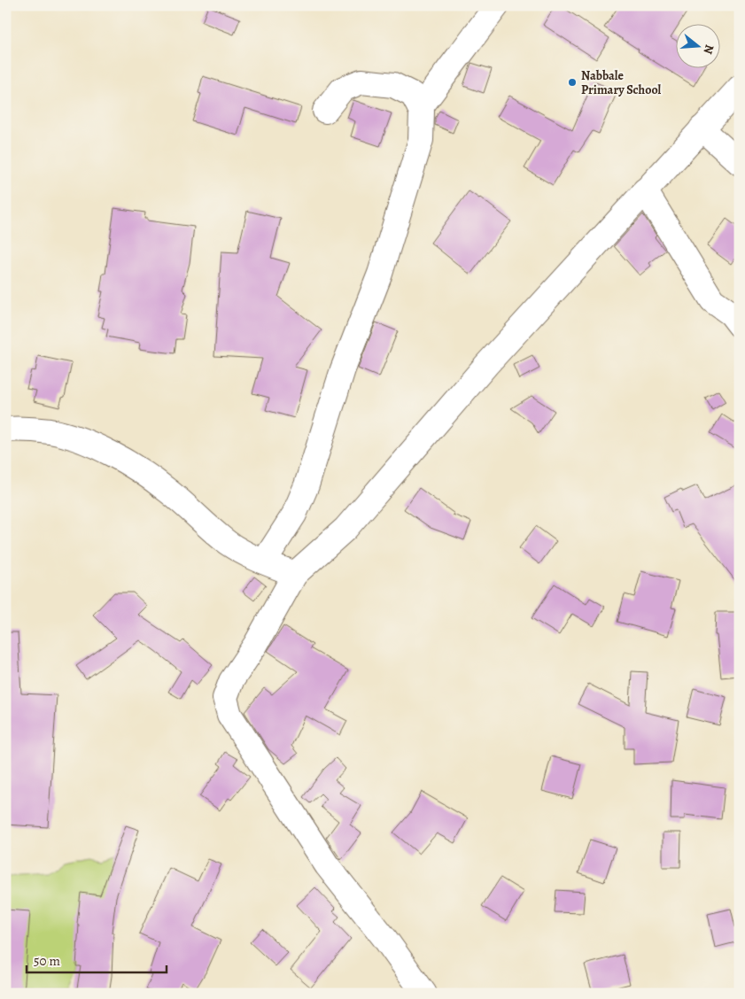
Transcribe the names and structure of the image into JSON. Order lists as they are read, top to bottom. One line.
{"places":["Nabbale Primary School"],"scale_bar":"50 m","north":"right"}
